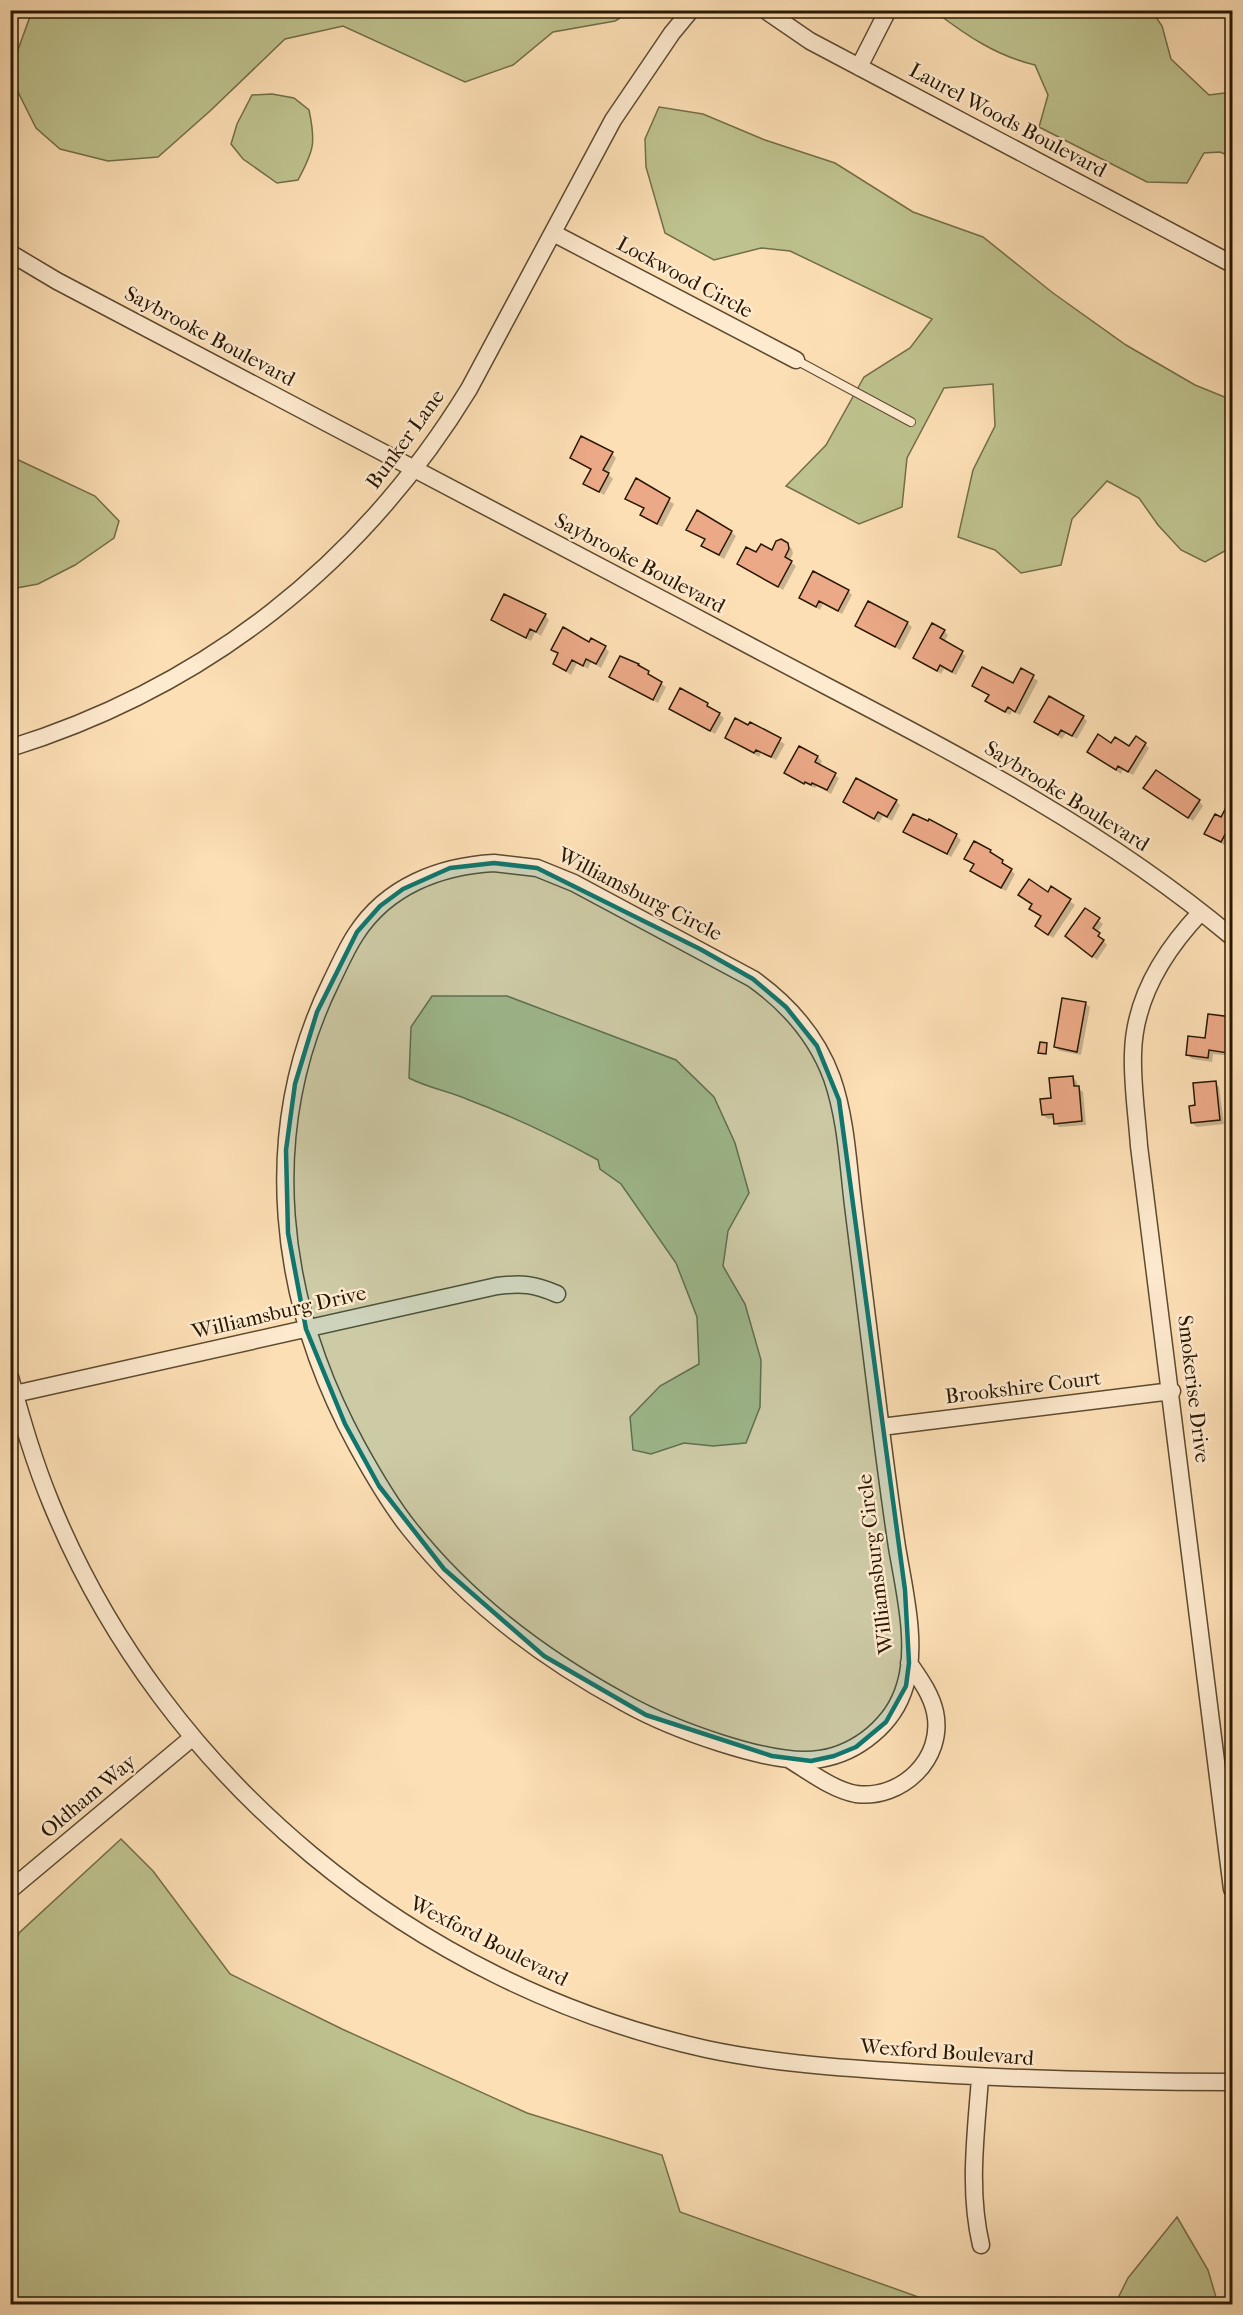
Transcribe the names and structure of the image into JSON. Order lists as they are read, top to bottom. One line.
{"streets":{"street":["Laurel Woods Boulevard","Lockwood Circle","Saybrooke Boulevard","Bunker Lane","Williamsburg Circle","Williamsburg Drive","Brookshire Court","Smokerise Drive","Oldham Way","Wexford Boulevard"]},"crossings":[["Lockwood Circle","Bunker Lane"],["Saybrooke Boulevard","Bunker Lane"],["Saybrooke Boulevard","Smokerise Drive"],["Williamsburg Circle","Williamsburg Drive"],["Williamsburg Circle","Brookshire Court"],["Williamsburg Drive","Wexford Boulevard"],["Brookshire Court","Smokerise Drive"],["Oldham Way","Wexford Boulevard"]]}
